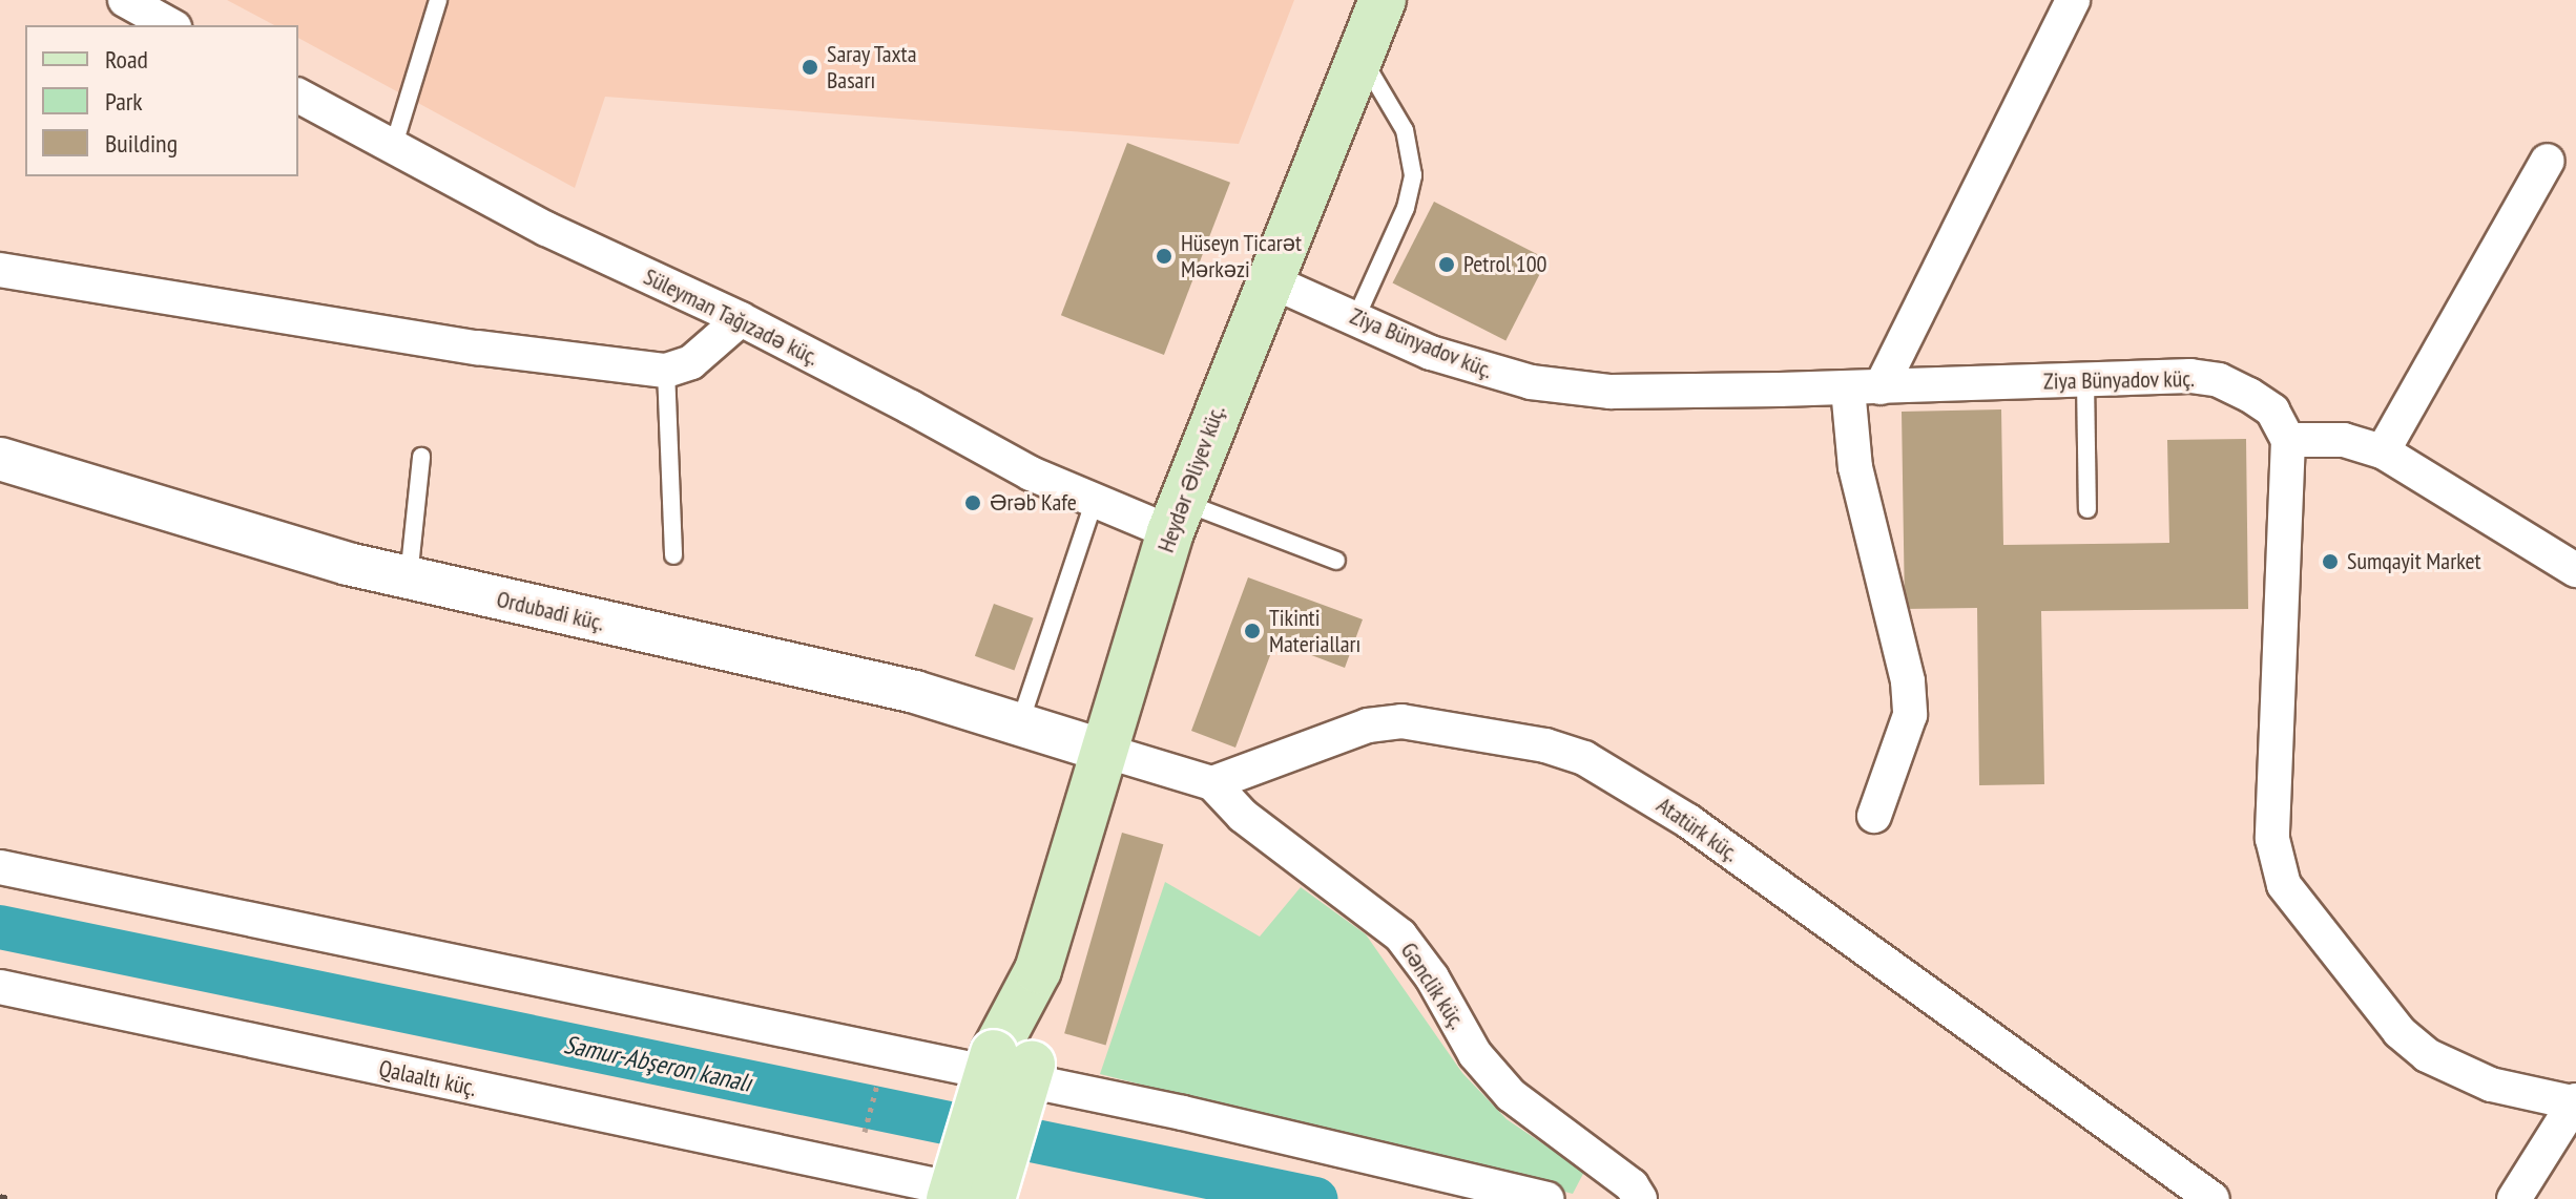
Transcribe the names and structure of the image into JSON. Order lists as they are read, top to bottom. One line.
{"streets":{"main road":["Heydər Əliyev küç."],"street":["Süleyman Tağızadə küç.","Ziya Bünyadov küç.","Ordubadi küç.","Atatürk küç.","Gənclik küç.","Qalaaltı küç."]},"crossings":[["Süleyman Tağızadə küç.","Heydər Əliyev küç."],["Ziya Bünyadov küç.","Heydər Əliyev küç."],["Heydər Əliyev küç.","Ordubadi küç."],["Atatürk küç.","Gənclik küç."]],"water":["Samur-Abşeron kanalı"],"places":["Saray Taxta Basarı","Hüseyn Ticarət Mərkəzi","Petrol 100","Ərəb Kafe","Sumqayit Market","Tikinti Materialları"],"legend":["Road","Park","Building"]}
